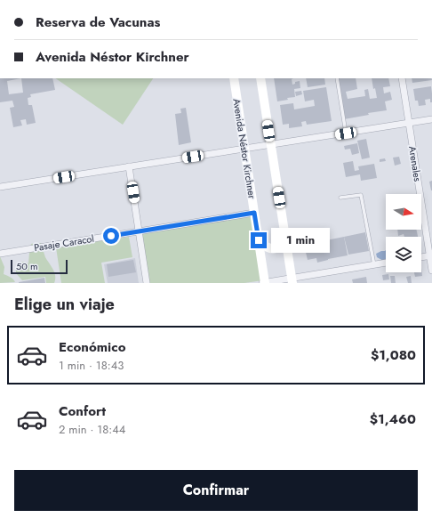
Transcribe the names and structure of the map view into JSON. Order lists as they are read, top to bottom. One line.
{"streets":{"main road":["Avenida Néstor Kirchner"],"street":["Arenales","Pasaje Caracol"]},"crossings":[["Avenida Néstor Kirchner","Pasaje Caracol"]],"scale_bar":"50 m","north":"right","page":{"banner":["Reserva de Vacunas","Avenida Néstor Kirchner"],"bubble":"1 min","scale":"50 m","heading":"Elige un viaje","list":[{"name":"Económico","note":"1 min · 18:43","value":"$1,080"},{"name":"Confort","note":"2 min · 18:44","value":"$1,460"}],"buttons":"Confirmar"}}
